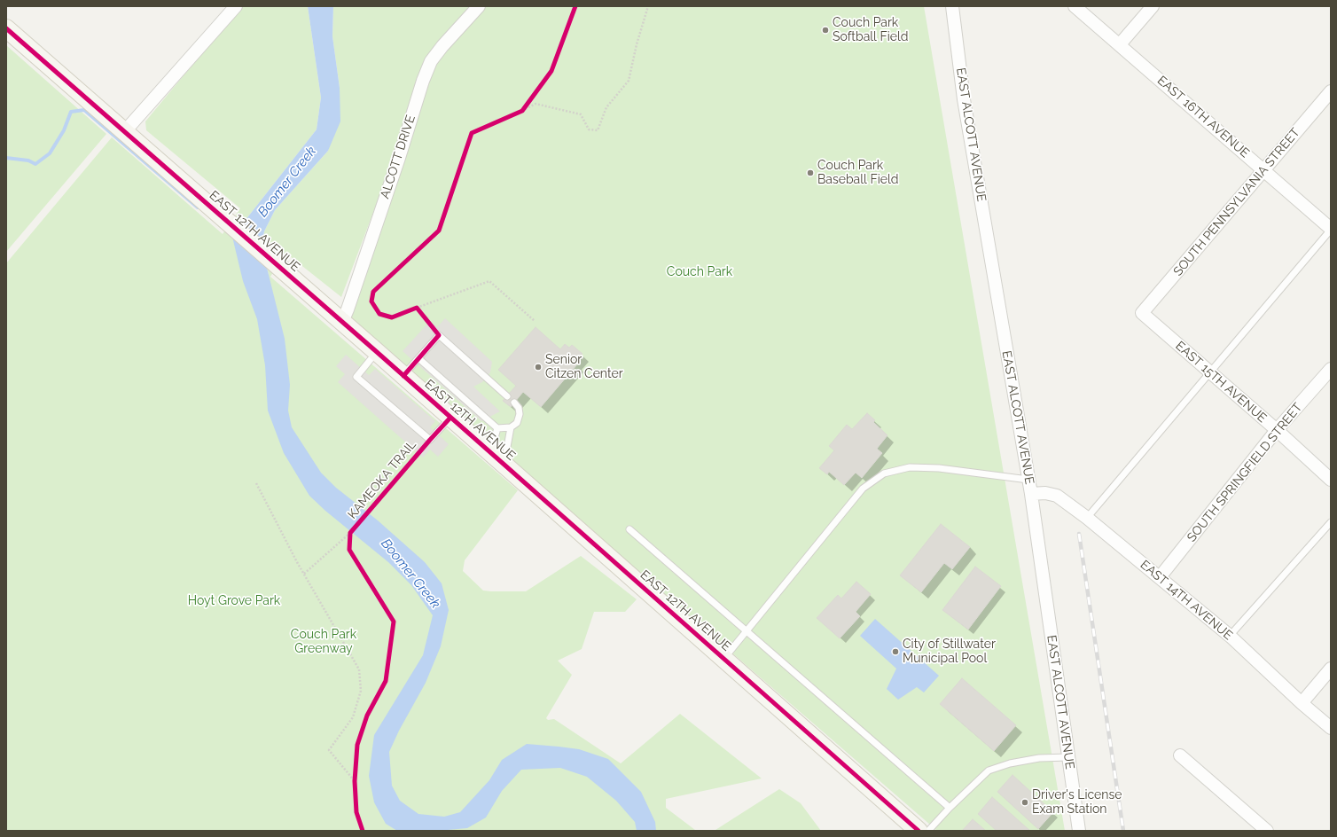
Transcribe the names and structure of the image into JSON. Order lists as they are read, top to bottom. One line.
{"streets":{"street":["EAST 16TH AVENUE","EAST ALCOTT AVENUE","ALCOTT DRIVE","SOUTH PENNSYLVANIA STREET","EAST 12TH AVENUE","EAST 15TH AVENUE","SOUTH SPRINGFIELD STREET","EAST 14TH AVENUE"],"cycle path":["KAMEOKA TRAIL"]},"crossings":[["EAST 16TH AVENUE","SOUTH PENNSYLVANIA STREET"],["EAST ALCOTT AVENUE","EAST 14TH AVENUE"],["ALCOTT DRIVE","EAST 12TH AVENUE"],["SOUTH PENNSYLVANIA STREET","EAST 15TH AVENUE"],["EAST 15TH AVENUE","SOUTH SPRINGFIELD STREET"],["SOUTH SPRINGFIELD STREET","EAST 14TH AVENUE"]],"water":["Boomer Creek"],"parks":["Couch Park","Hoyt Grove Park","Couch Park Greenway"],"places":["Couch Park Softball Field","Couch Park Baseball Field","Senior Citzen Center","City of Stillwater Municipal Pool","Driver's License Exam Station"]}
